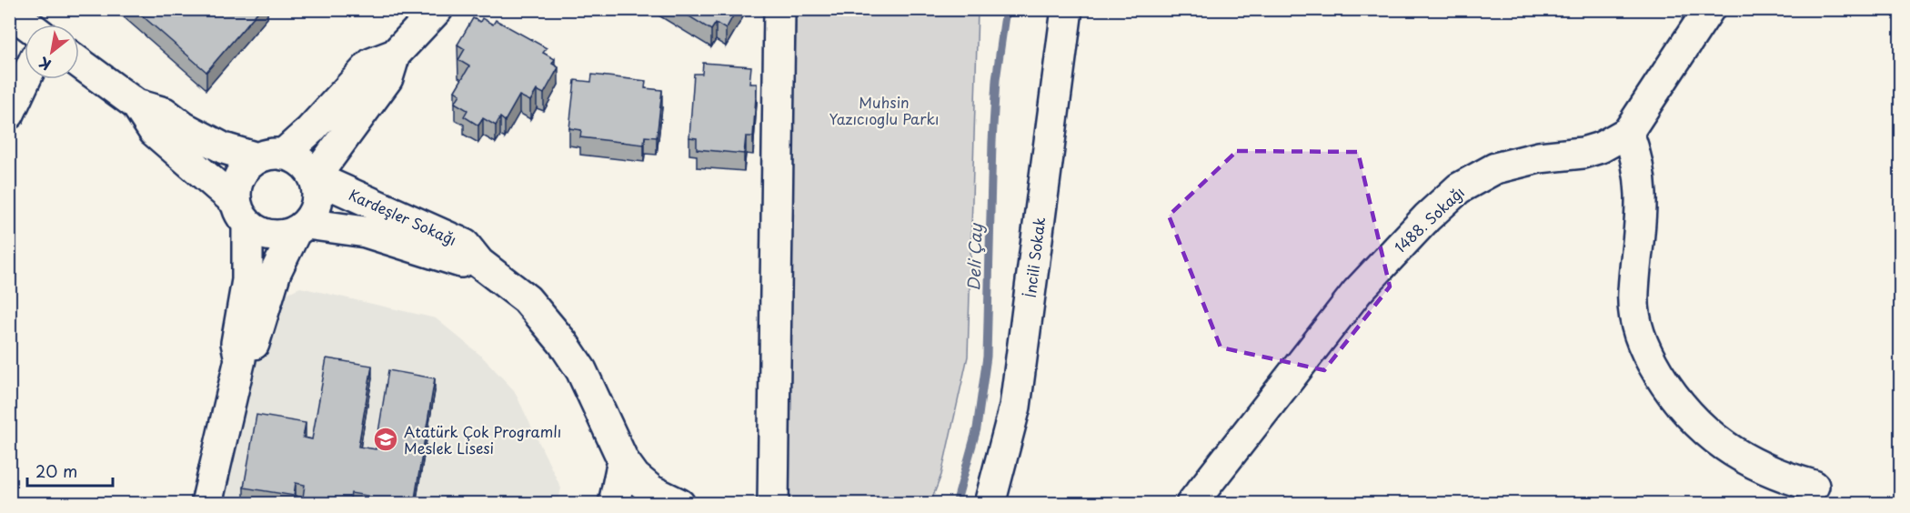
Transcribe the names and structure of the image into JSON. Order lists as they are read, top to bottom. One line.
{"streets":{"street":["Kardeşler Sokağı","1488. Sokağı","İncili Sokak"]},"water":["Deli Çay"],"parks":["Muhsin Yazıcıoglu Parkı"],"places":{"school or university":["Atatürk Çok Programlı Meslek Lisesi"]},"scale_bar":"20 m","north":"bottom left"}
